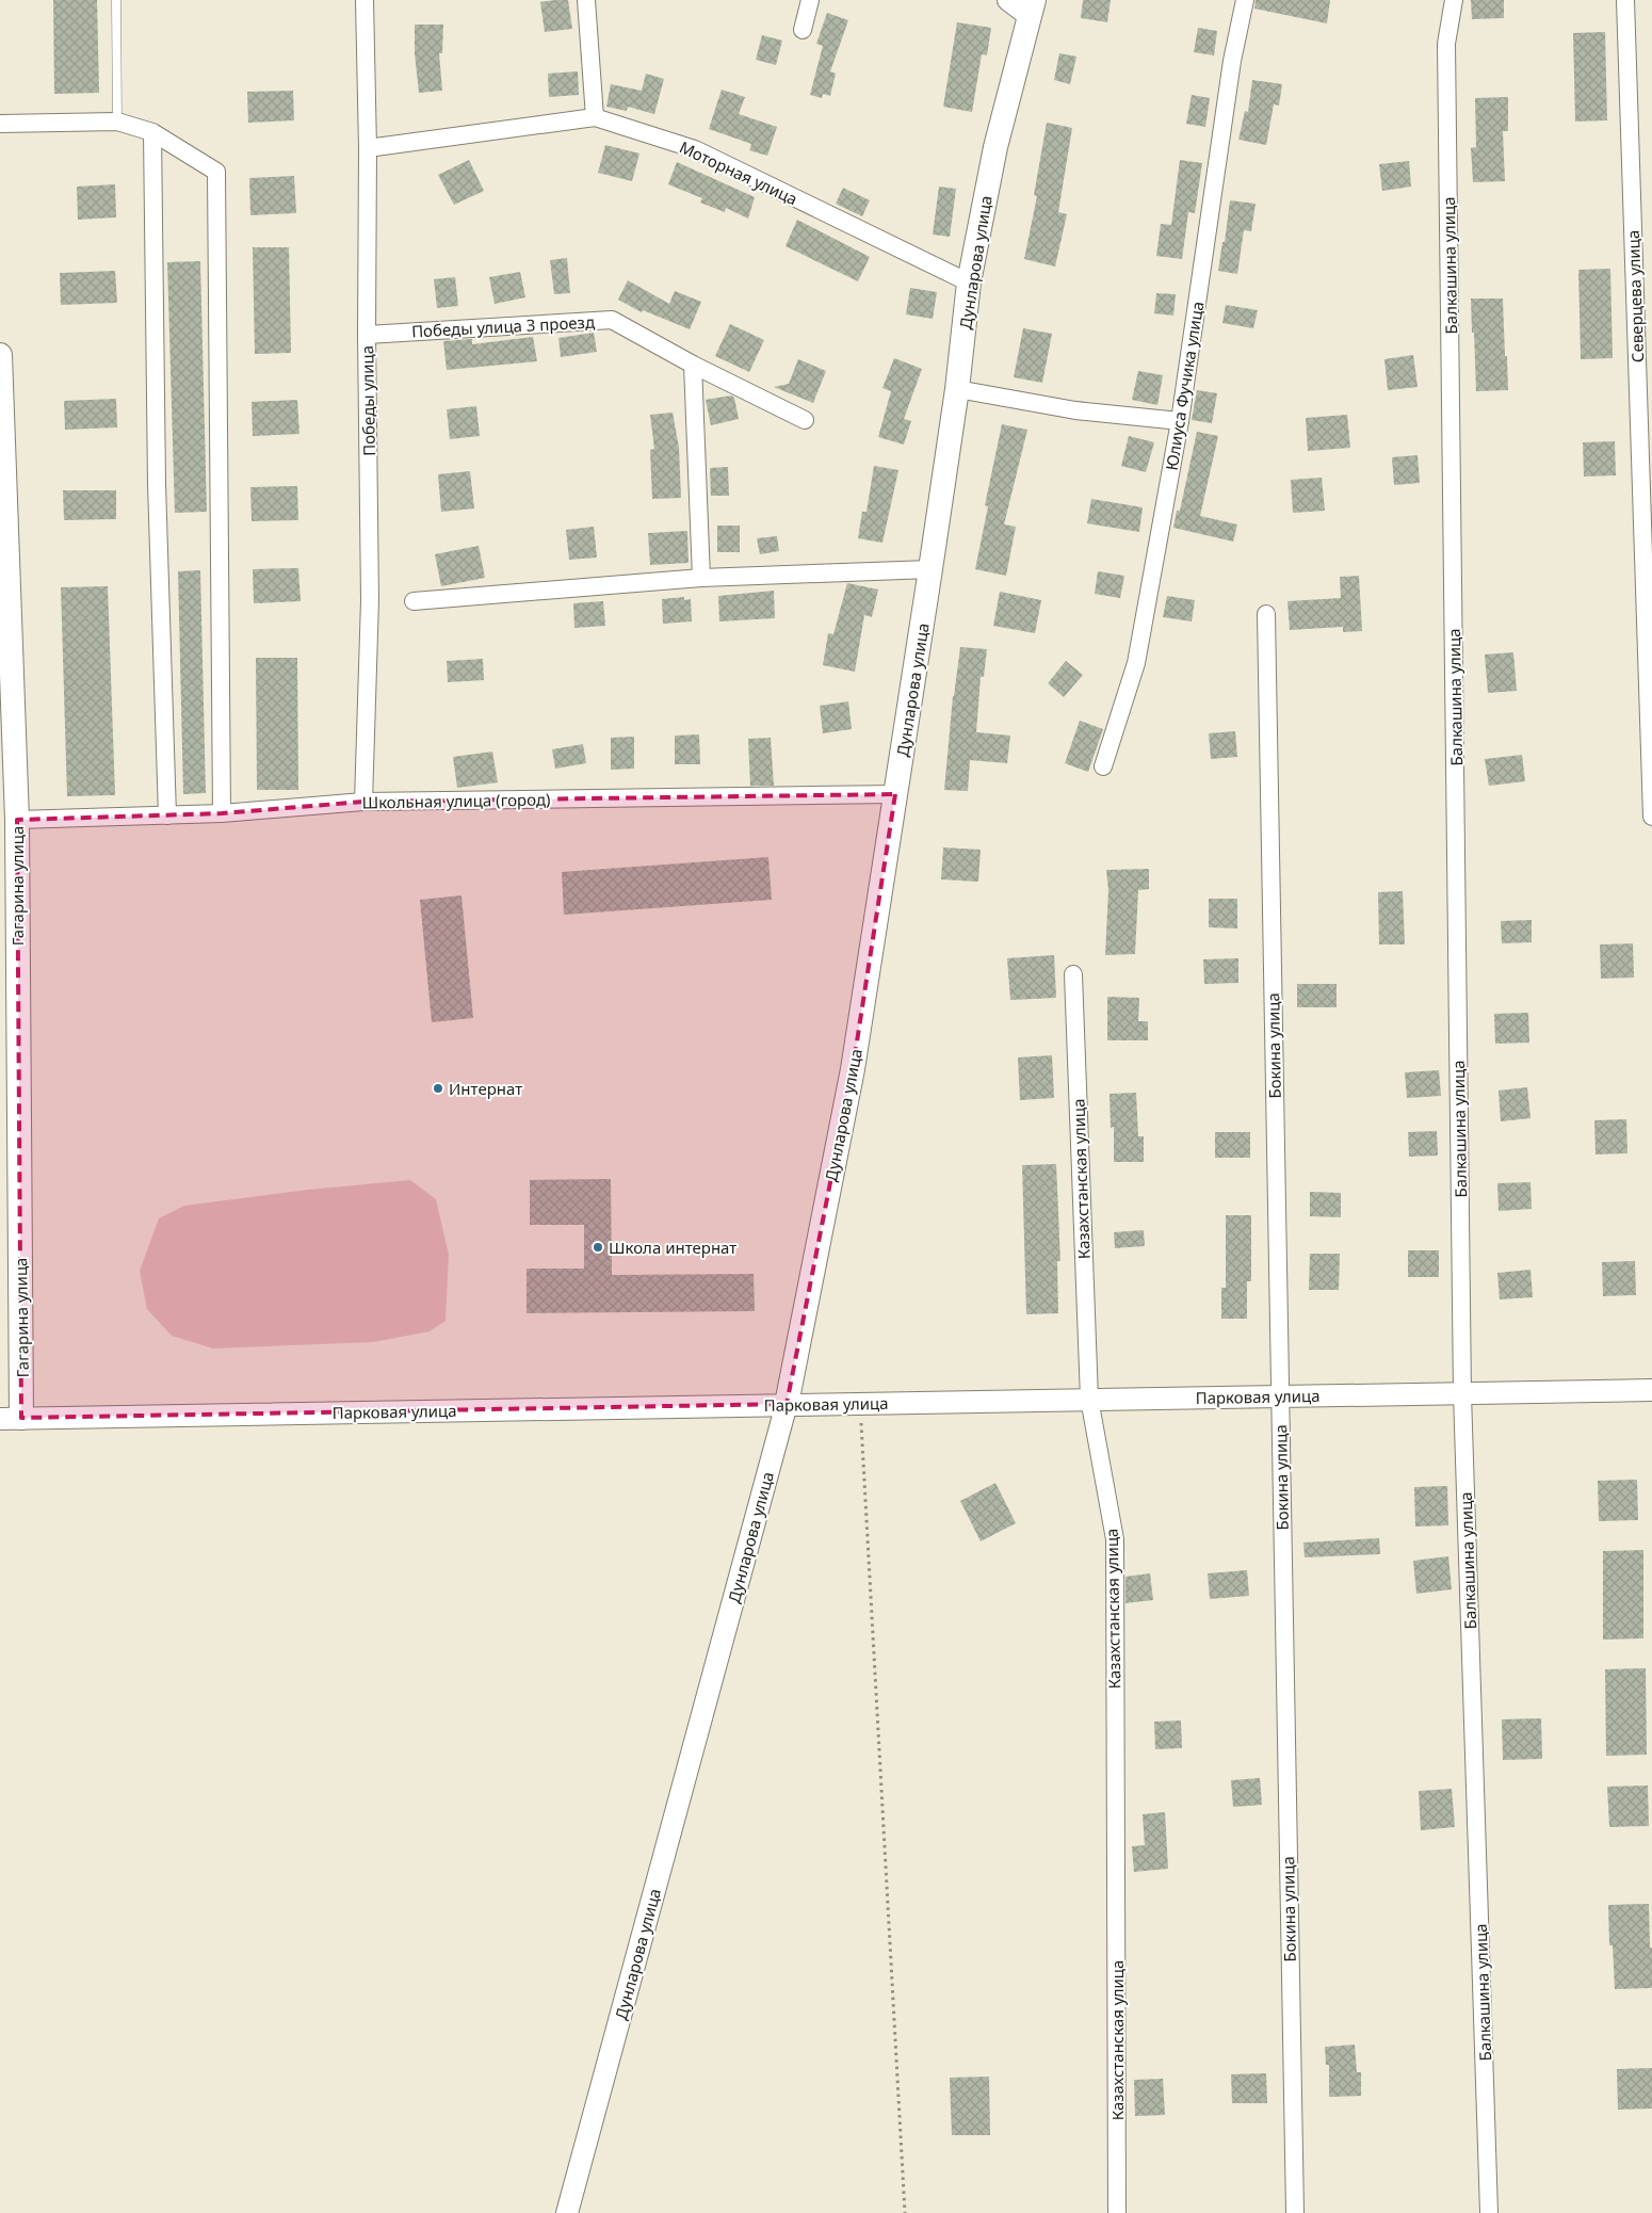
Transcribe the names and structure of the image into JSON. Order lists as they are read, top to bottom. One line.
{"streets":{"main road":["Дунларова улица","Гагарина улица"],"street":["Моторная улица","Балкашина улица","Северцева улица","Победы улица 3 проезд","Юлиуса Фучика улица","Победы улица","Школьная улица (город)","Бокина улица","Казахстанская улица","Парковая улица"]},"crossings":[["Моторная улица","Дунларова улица"],["Моторная улица","Победы улица"],["Дунларова улица","Школьная улица (город)"],["Дунларова улица","Парковая улица"],["Балкашина улица","Парковая улица"],["Победы улица 3 проезд","Победы улица"],["Победы улица","Школьная улица (город)"],["Школьная улица (город)","Гагарина улица"],["Гагарина улица","Парковая улица"],["Бокина улица","Парковая улица"],["Казахстанская улица","Парковая улица"]],"places":["Интернат","Школа интернат"]}
